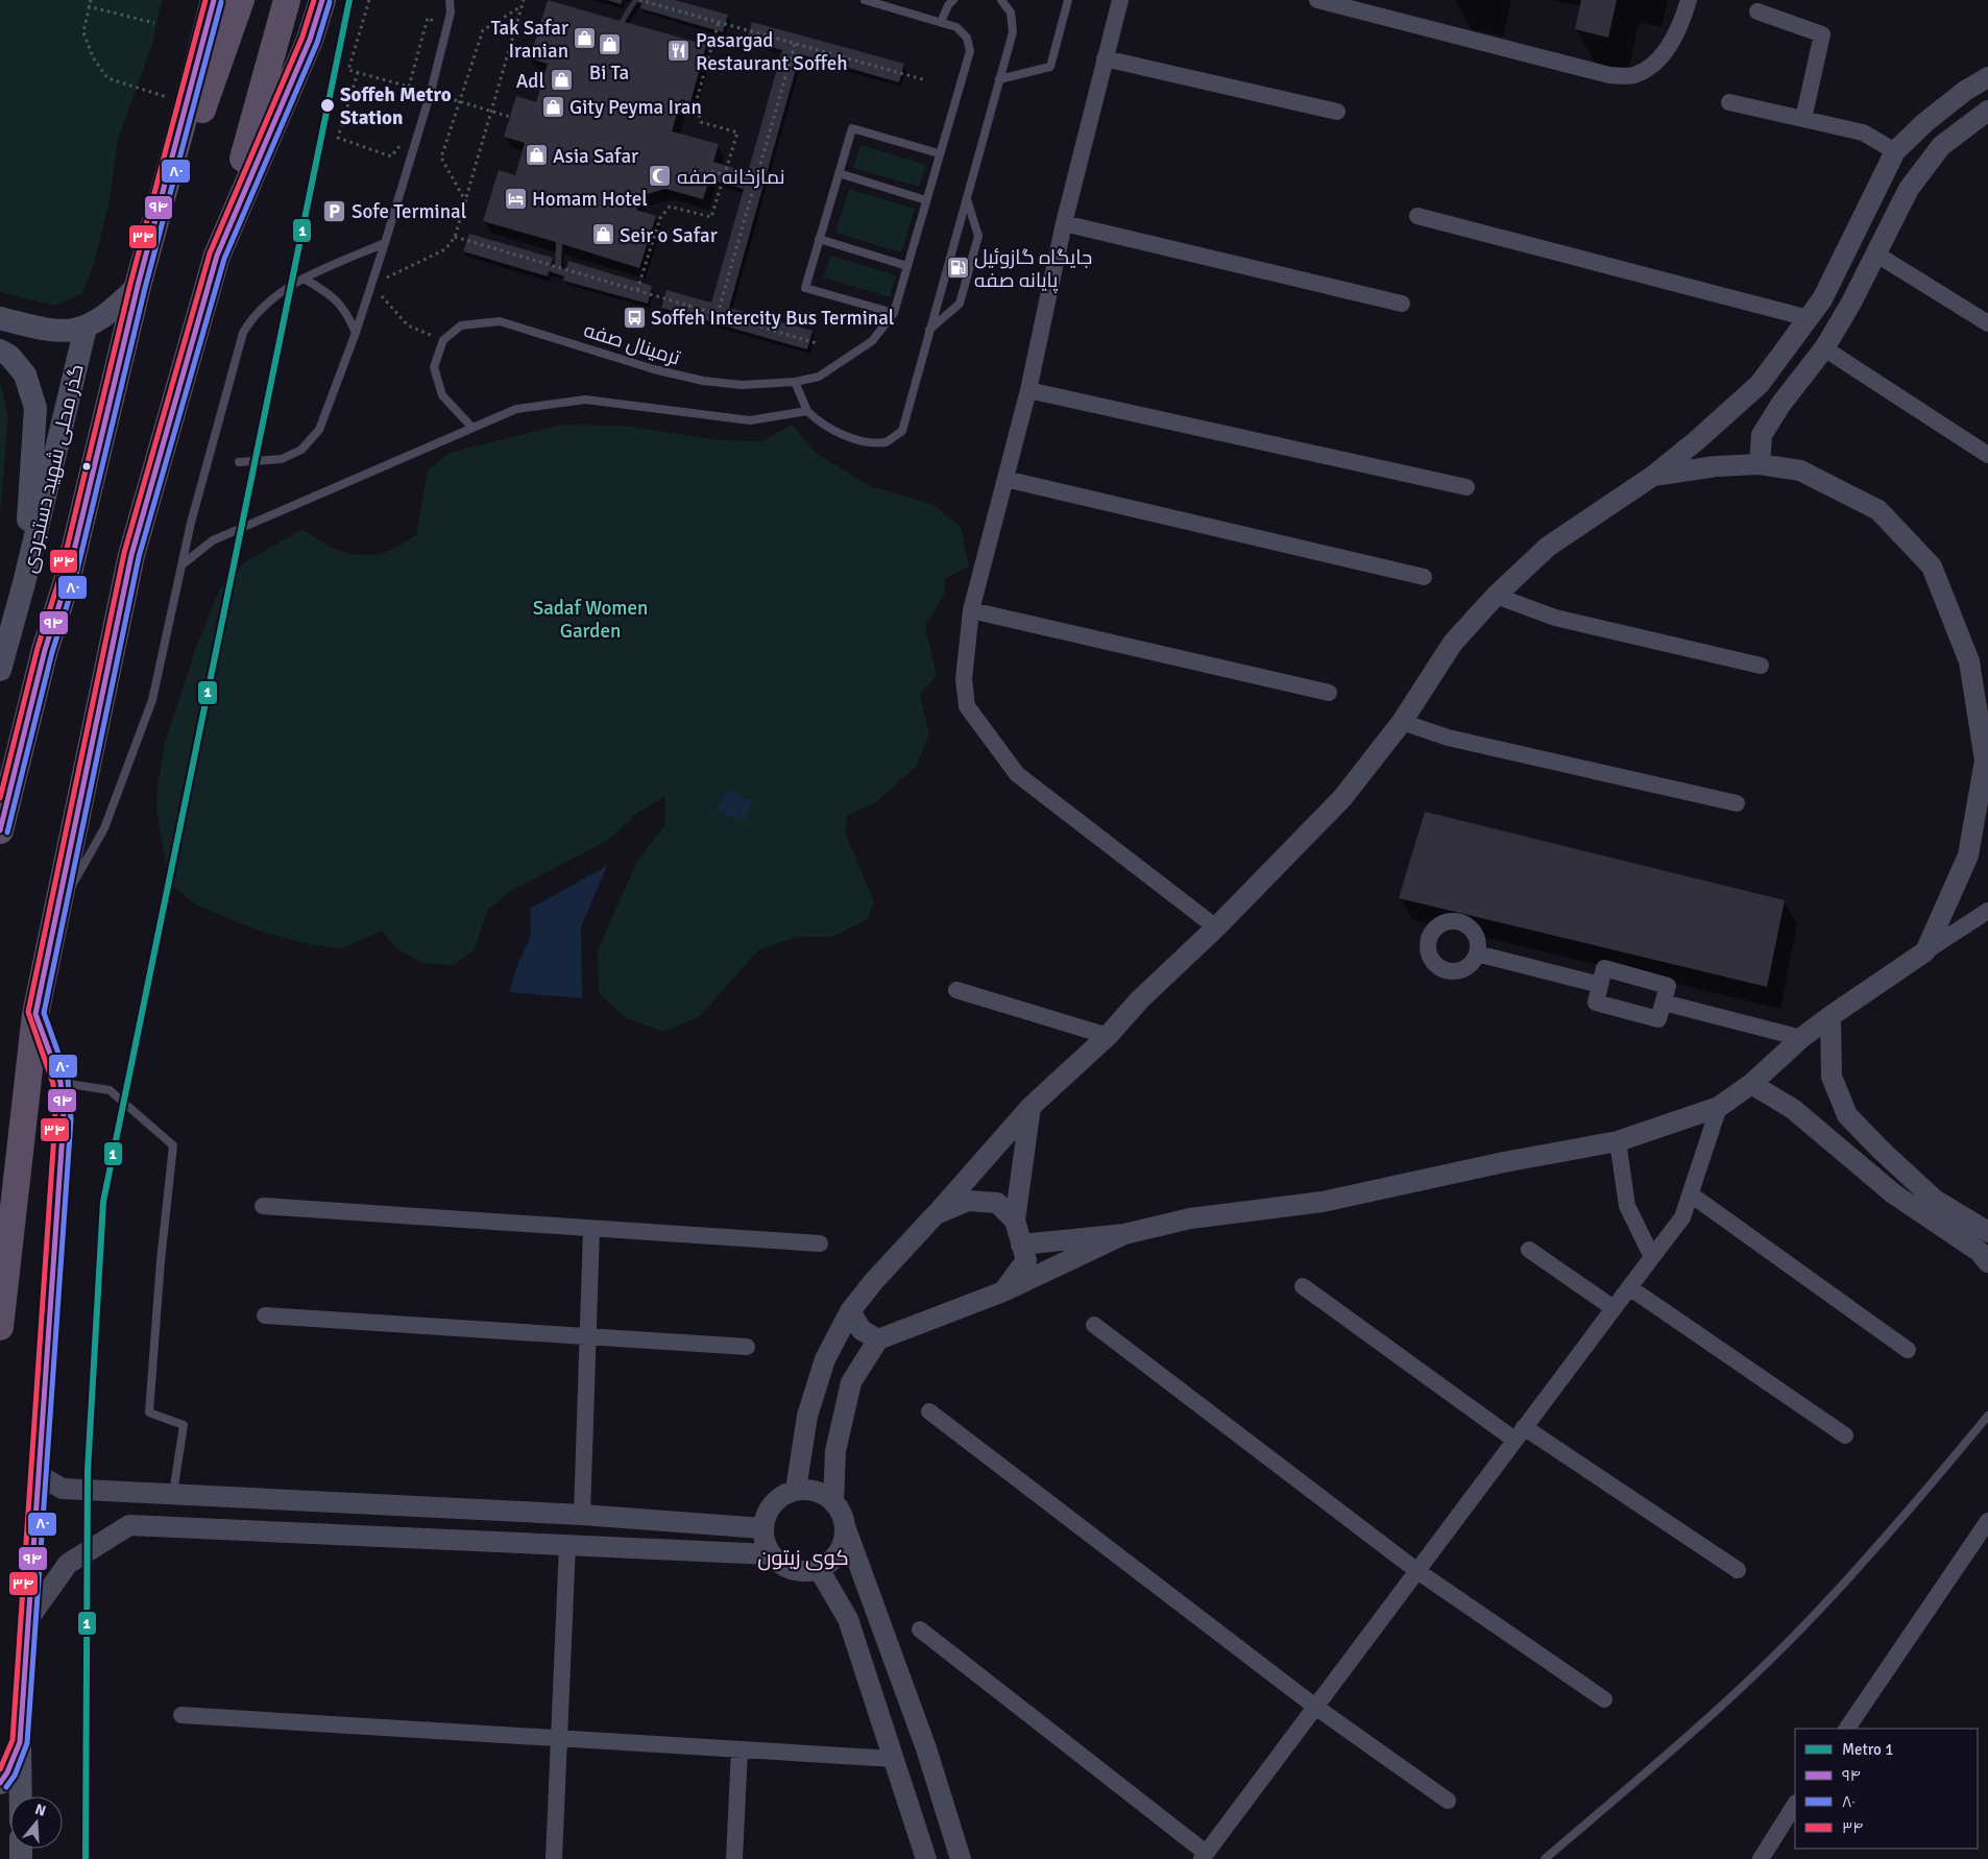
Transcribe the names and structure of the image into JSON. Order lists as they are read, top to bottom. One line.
{"streets":{"main road":["گذر محلی شهید دستجردی"],"lane":["ترمینال صفه"]},"districts":["کوی زیتون"],"parks":["Sadaf Women Garden"],"places":{"shop":["Tak Safar Iranian","Bi Ta","Adl","Gity Peyma Iran","Asia Safar","Seir o Safar"],"restaurant":["Pasargad Restaurant Soffeh"],"other":["Soffeh Metro Station"],"mosque":["نمازخانه صفه"],"hotel":["Homam Hotel"],"parking":["Sofe Terminal"],"fuel station":["جایگاه گازوئیل پایانه صفه"],"bus stop":["Soffeh Intercity Bus Terminal"]},"lines":["metro line 1","transit line ۹۴","transit line ۳۴","transit line ۸۰"],"legend":["Metro 1","۹۴","۸۰","۳۴"],"north":"top"}
